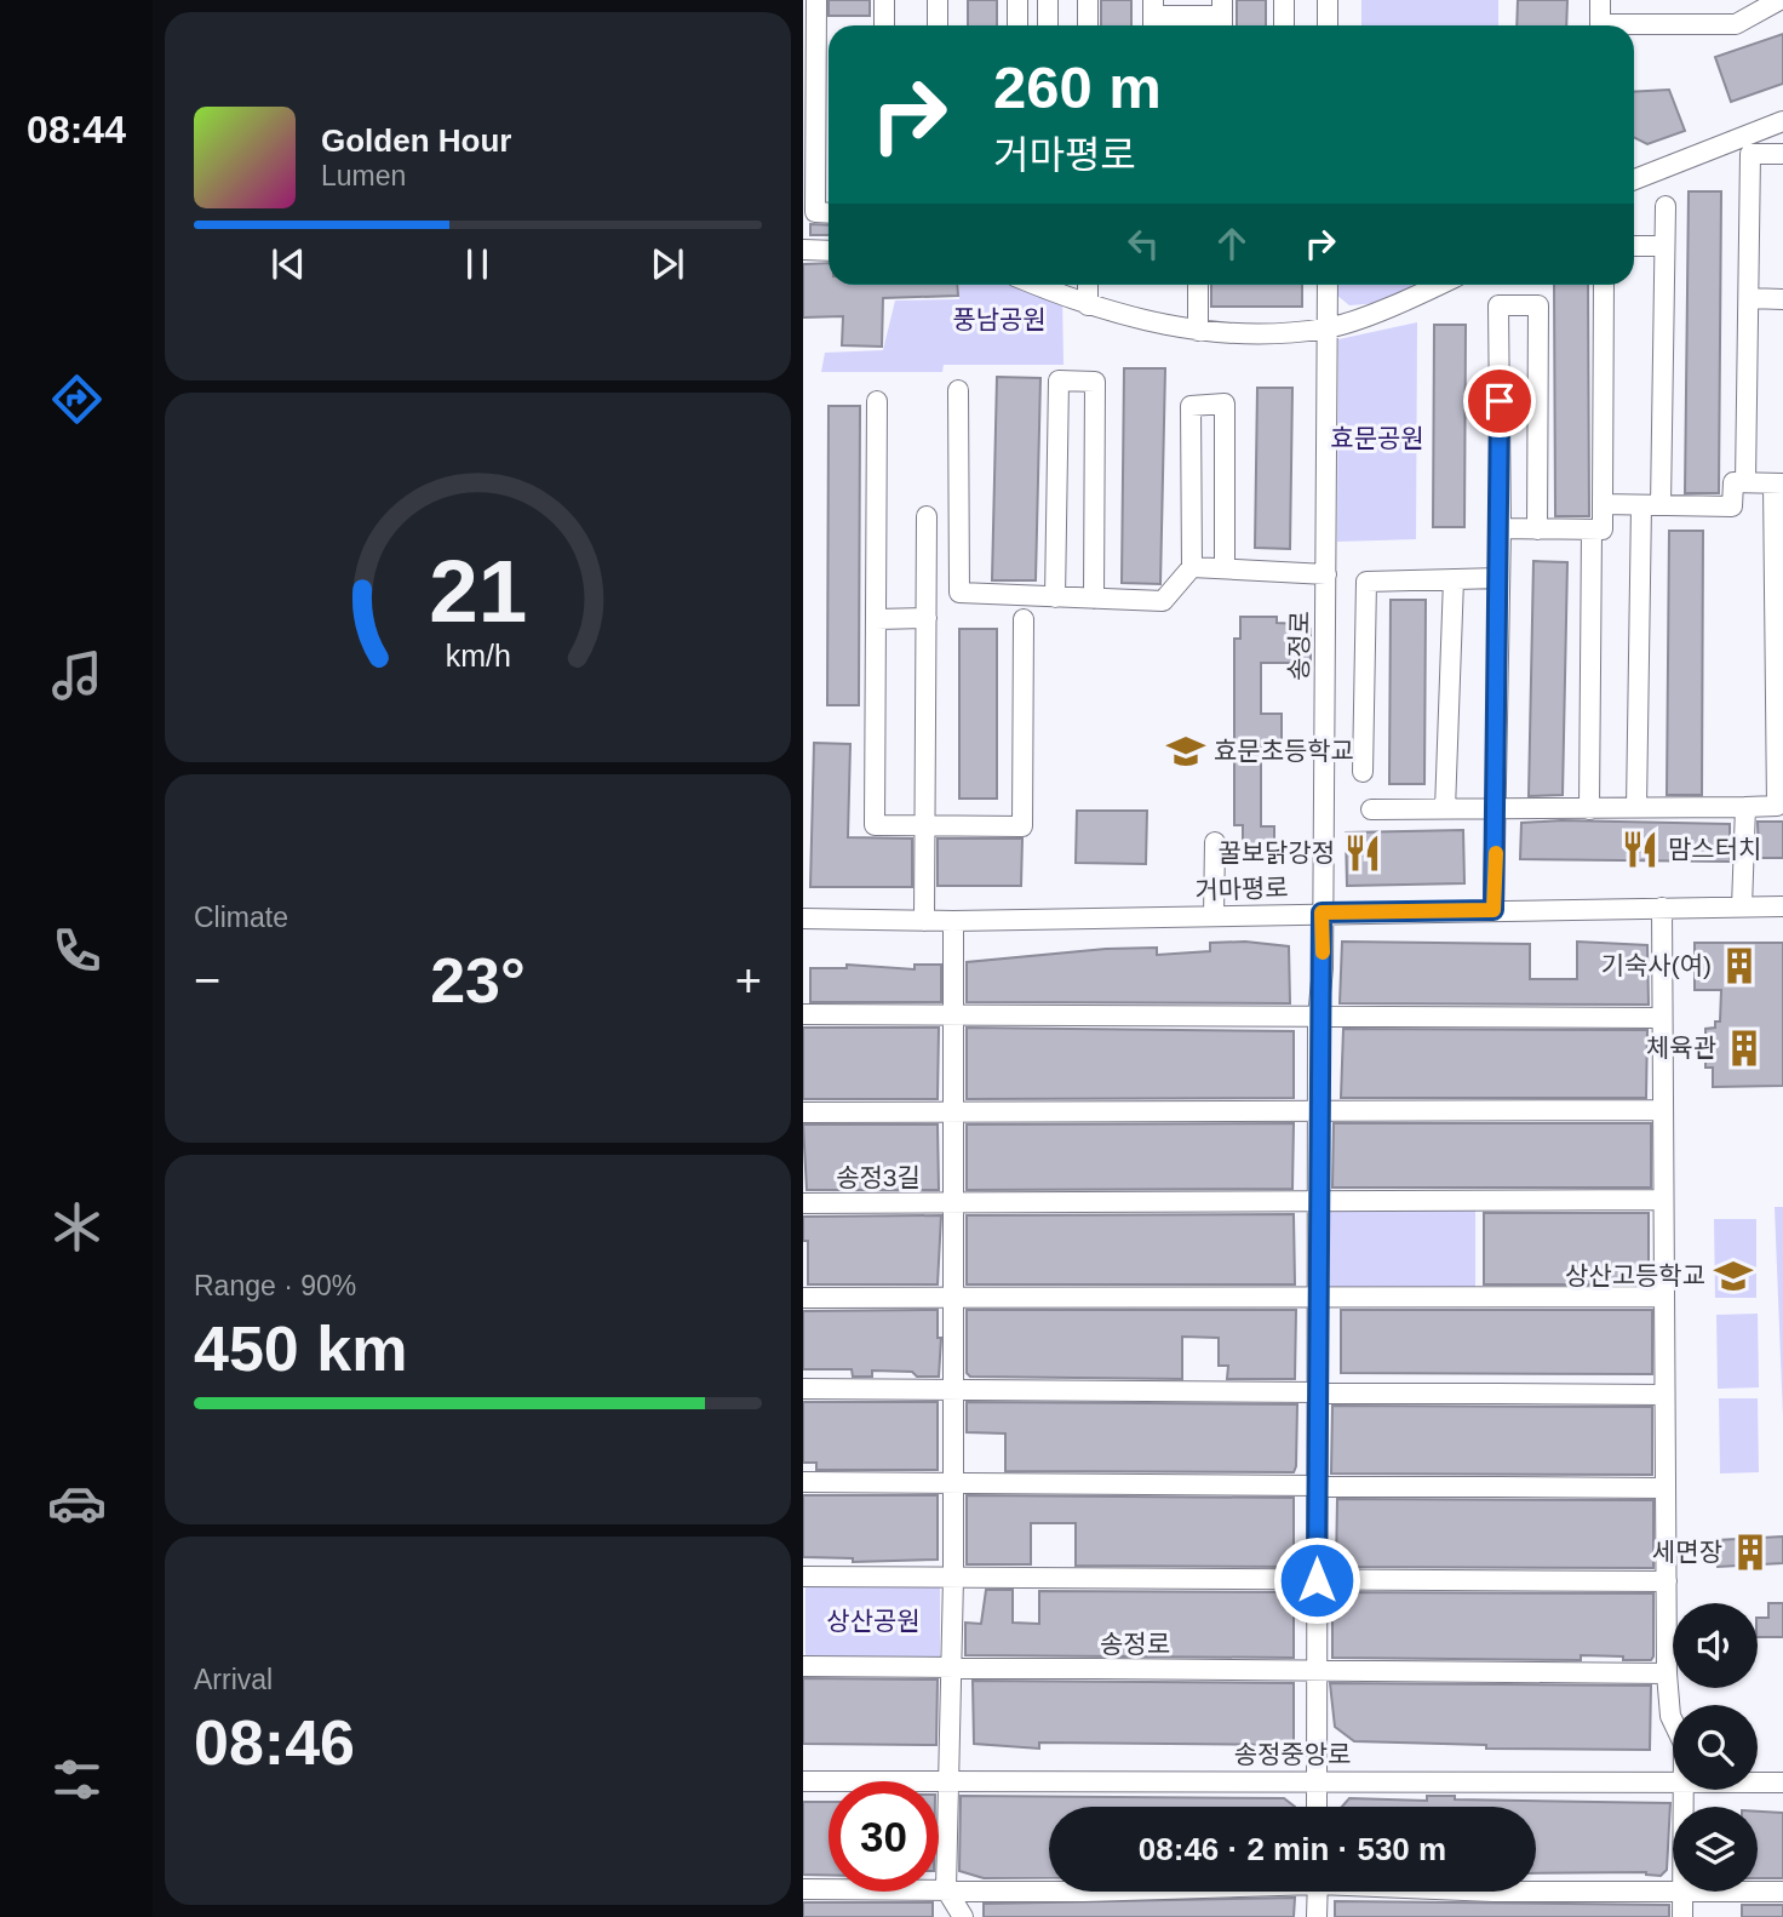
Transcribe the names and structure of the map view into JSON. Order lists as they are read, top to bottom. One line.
{"streets":{"street":["송정로","거마평로","송정3길","송정중앙로"]},"crossings":[["송정로","거마평로"],["송정로","송정3길"],["송정로","송정중앙로"],["거마평로","송정3길"],["송정3길","송정중앙로"]],"parks":["풍남공원","효문공원","상산공원"],"places":{"school or university":["효문초등학교","상산고등학교"],"restaurant":["맘스터치","꿀보닭강정"],"building":["기숙사(여)","체육관","세면장"]},"page":{"tabs":"08:44","turn":["260 m","거마평로"],"song":["Golden Hour","Lumen"],"tile":["Climate",["Range · 90%","450 km"],["Arrival","08:46"]],"heat":["−","23°","+"],"limit":"30","trip":"08:46 · 2 min · 530 m","gauge":["21","km/h"]}}
